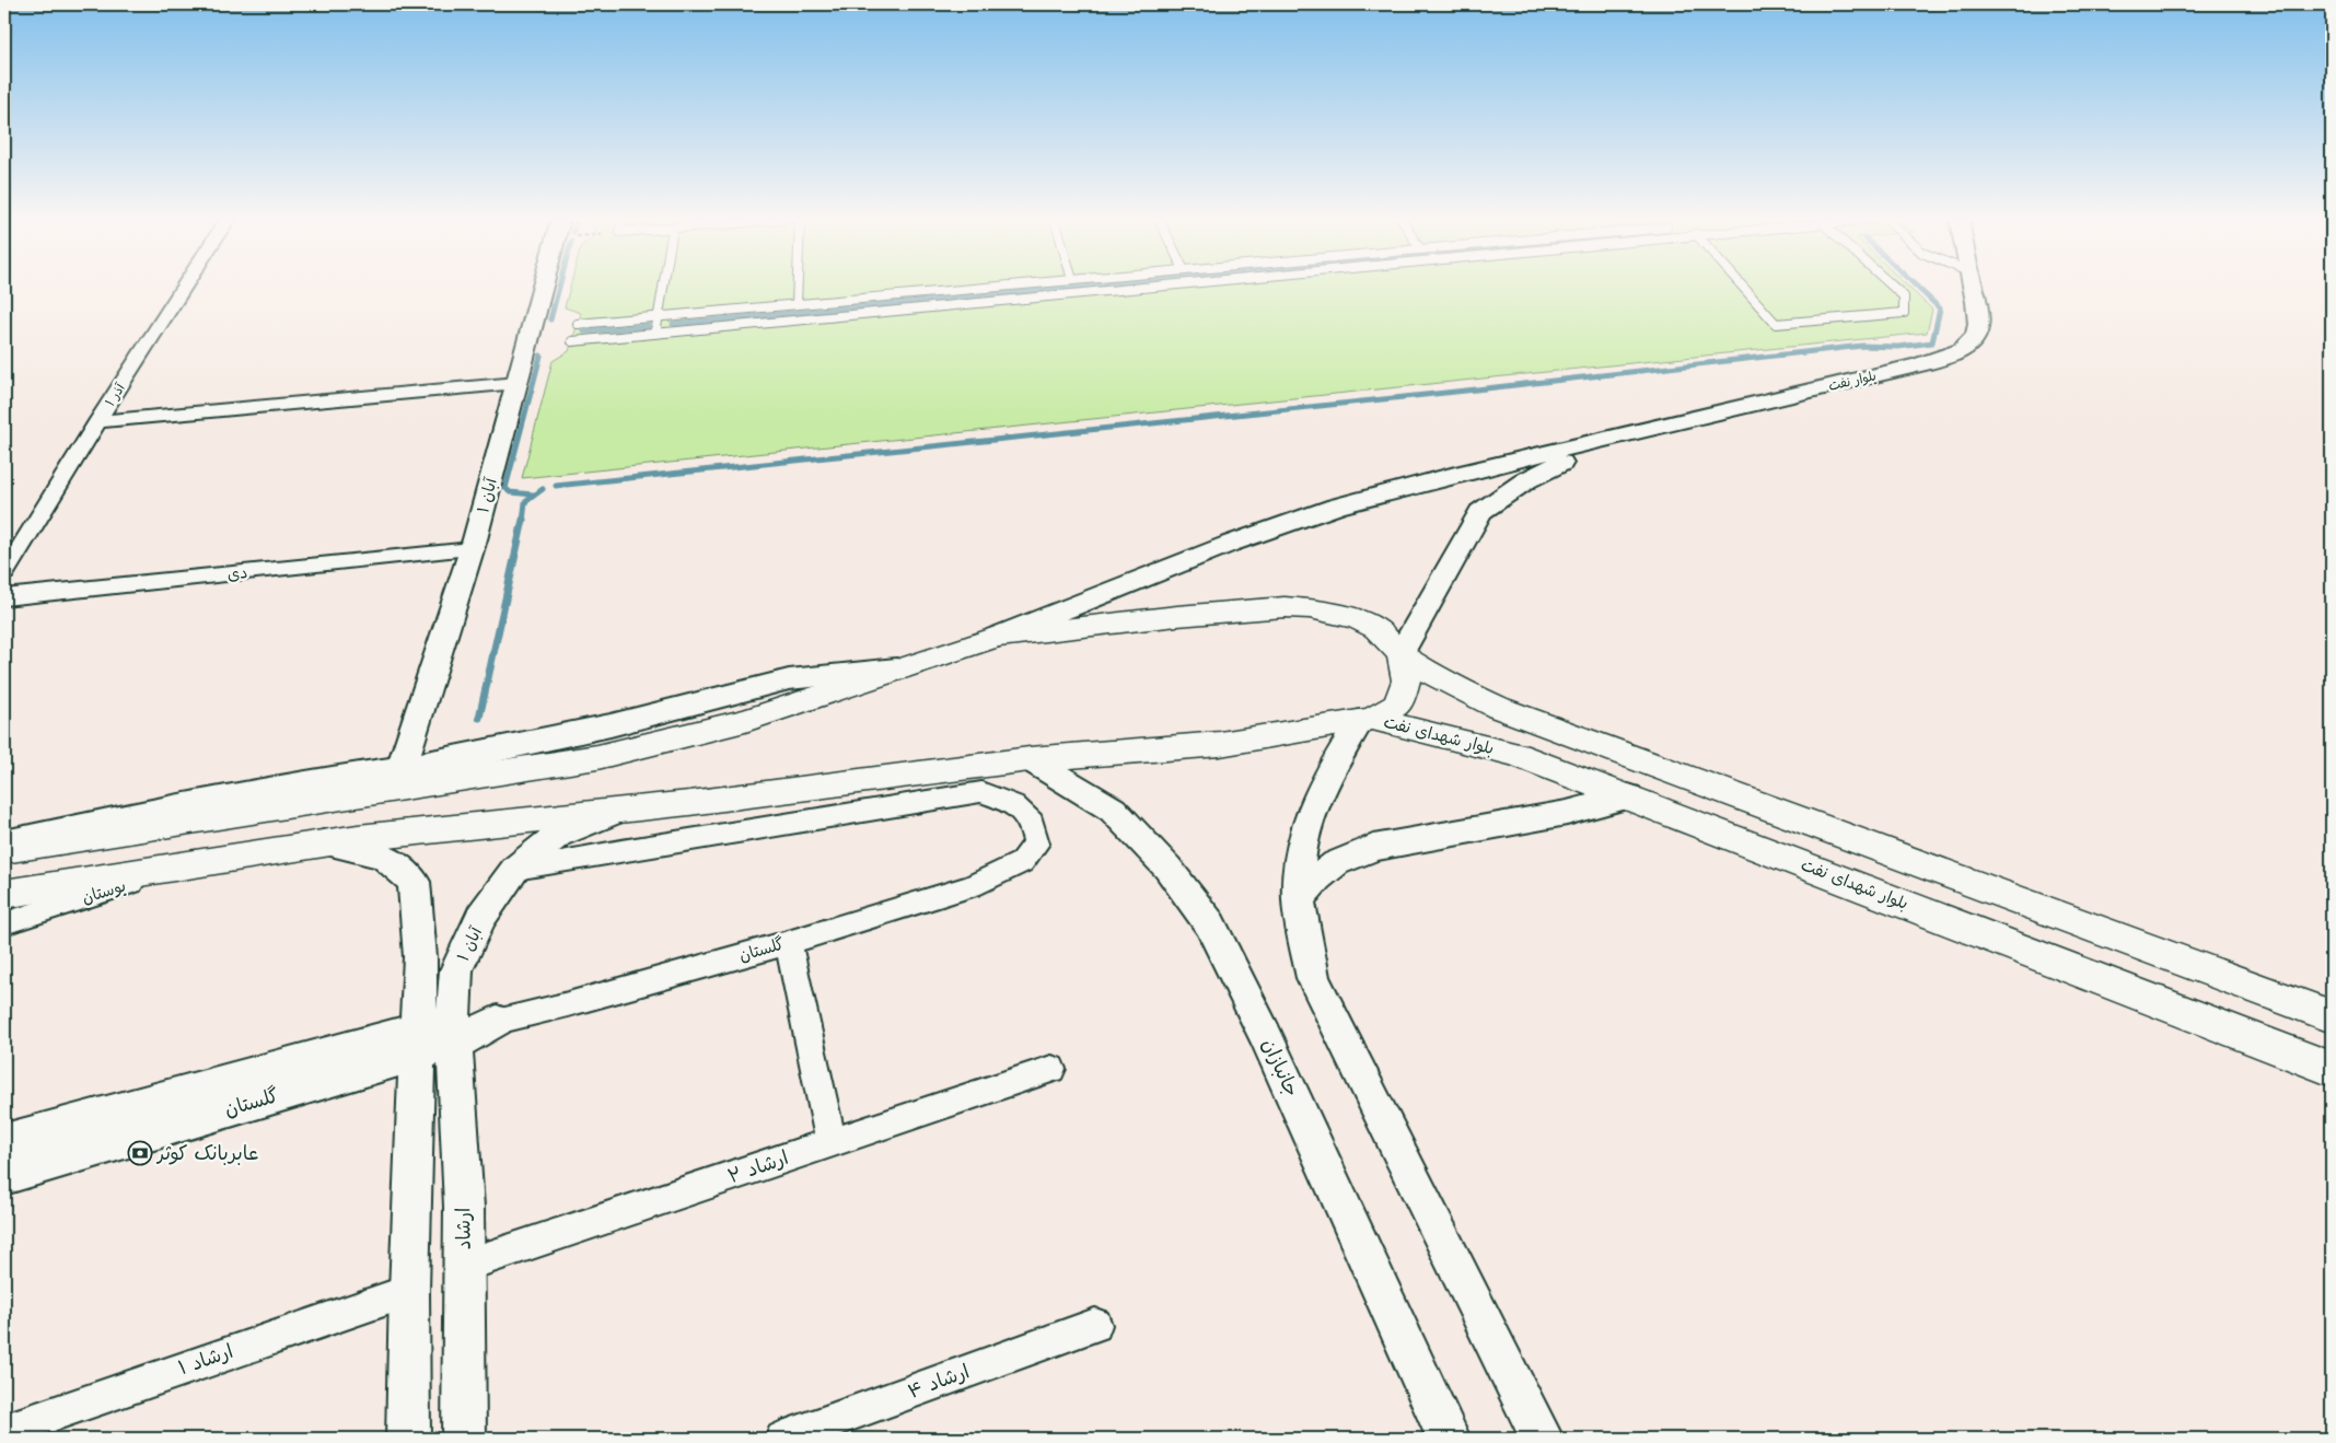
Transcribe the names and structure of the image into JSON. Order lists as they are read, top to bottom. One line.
{"streets":{"main road":["بلوار شهدای نفت"],"street":["بلوار نفت","آذر ۱","آبان ۱","دی","بوستان","گلستان","جانبازان","ارشاد ۲","ارشاد","ارشاد ۱","ارشاد ۴"]},"crossings":[["آبان ۱","دی"],["آبان ۱","گلستان"],["آبان ۱","ارشاد"],["گلستان","ارشاد"],["ارشاد ۲","ارشاد"]],"places":{"bank":["عابربانک کوثر"]}}
